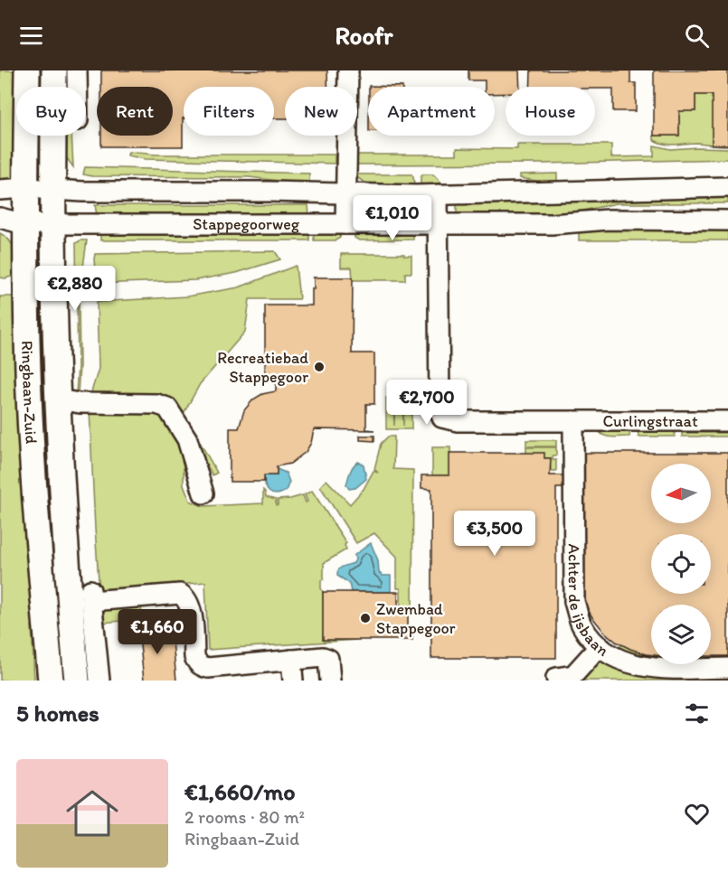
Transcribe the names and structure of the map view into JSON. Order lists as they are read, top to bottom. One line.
{"streets":{"main road":["Ringbaan-Zuid"],"street":["Stappegoorweg","Curlingstraat","Achter de ijsbaan"]},"crossings":[["Stappegoorweg","Ringbaan-Zuid"],["Curlingstraat","Achter de ijsbaan"]],"places":["Recreatiebad Stappegoor","Zwembad Stappegoor"],"north":"left","page":{"header":"Roofr","chip":["Buy","Rent","Filters","New","Apartment","House"],"price":["€1,010","€2,880","€2,700","€3,500","€1,660"],"heading":"5 homes","list":[{"name":"€1,660/mo","note":"2 rooms · 80 m² · Ringbaan-Zuid"}]}}
